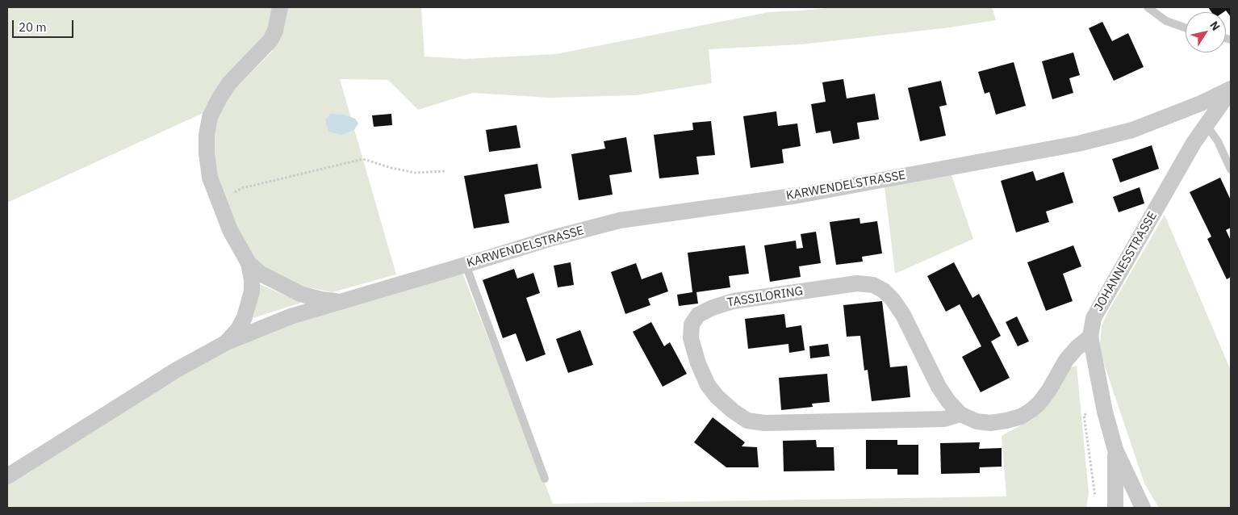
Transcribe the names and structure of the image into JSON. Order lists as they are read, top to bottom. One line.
{"streets":{"street":["KARWENDELSTRASSE","JOHANNESSTRASSE","TASSILORING"]},"crossings":[["KARWENDELSTRASSE","JOHANNESSTRASSE"],["JOHANNESSTRASSE","TASSILORING"]],"scale_bar":"20 m","north":"top right"}
